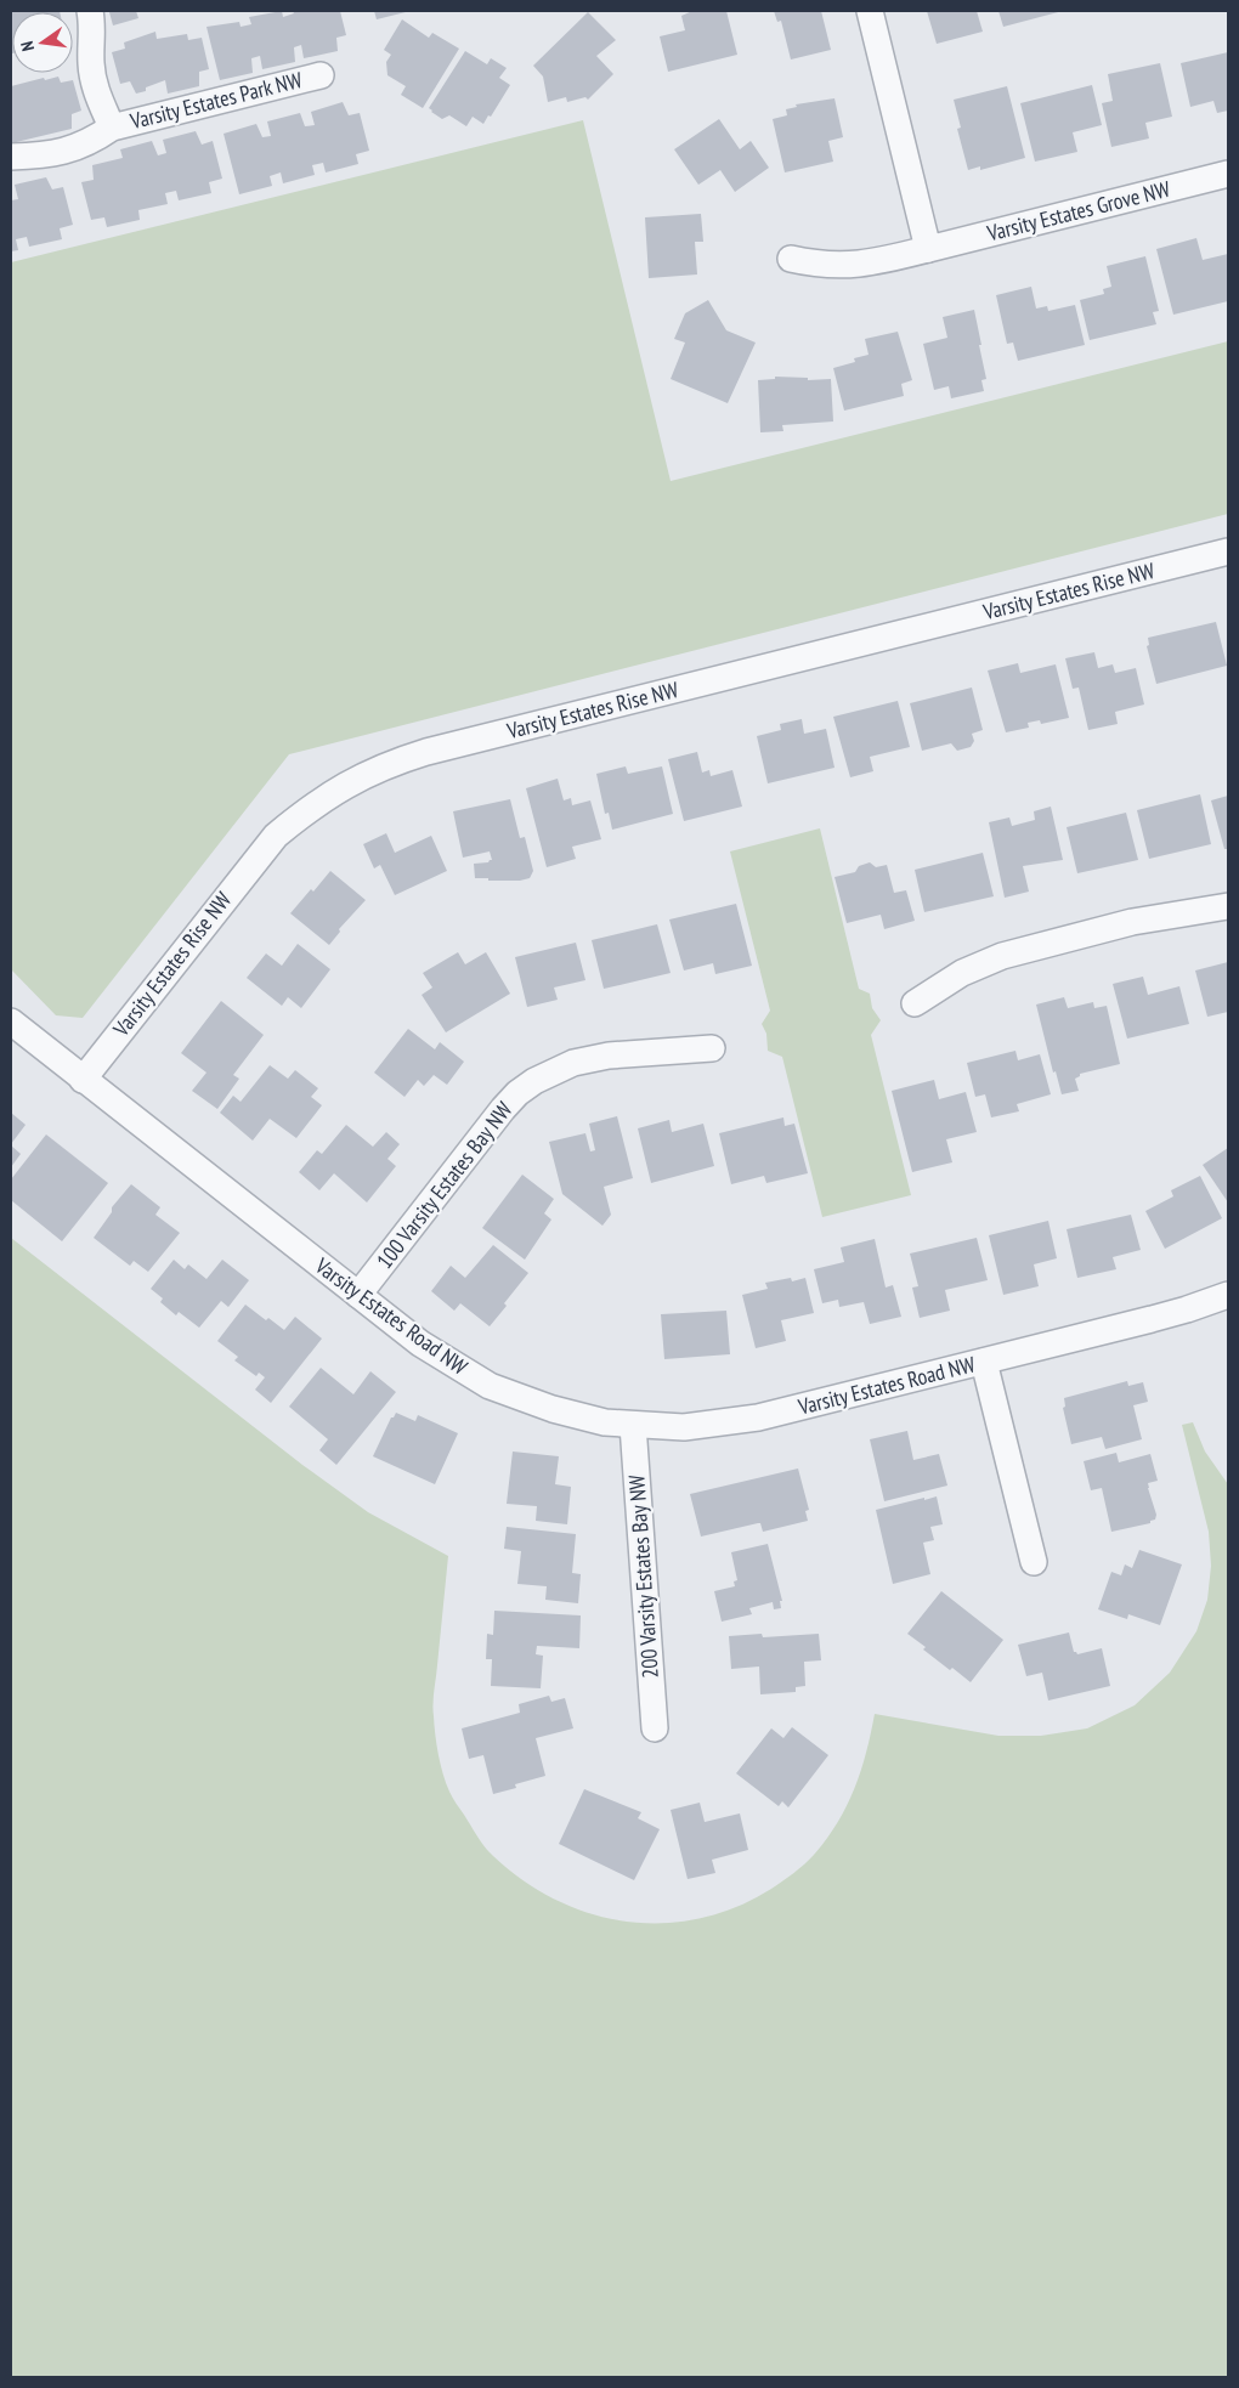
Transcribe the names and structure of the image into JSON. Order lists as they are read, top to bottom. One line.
{"streets":{"street":["Varsity Estates Park NW","Varsity Estates Grove NW","Varsity Estates Rise NW","100 Varsity Estates Bay NW","Varsity Estates Road NW","200 Varsity Estates Bay NW"]},"crossings":[["Varsity Estates Rise NW","Varsity Estates Road NW"],["100 Varsity Estates Bay NW","Varsity Estates Road NW"],["Varsity Estates Road NW","200 Varsity Estates Bay NW"]],"north":"left"}
